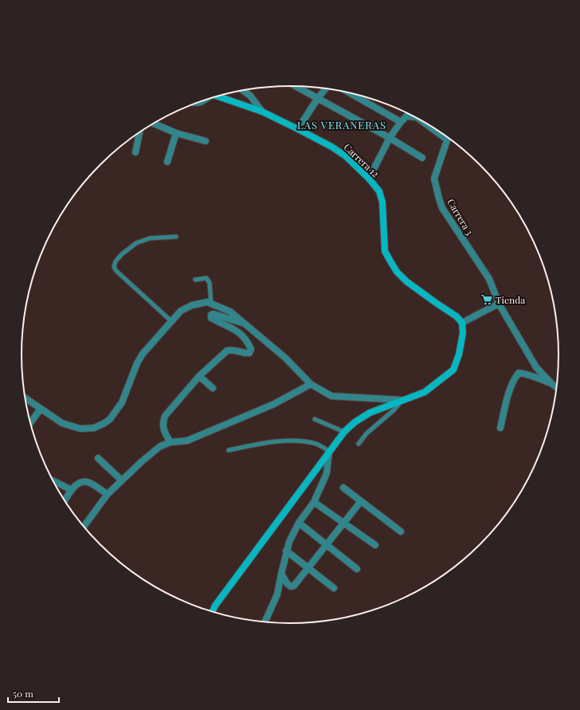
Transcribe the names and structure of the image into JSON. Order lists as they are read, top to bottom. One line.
{"streets":{"street":["Carrera 12","Carrera 3"]},"districts":["LAS VERANERAS"],"places":{"supermarket":["Tienda"]},"scale_bar":"50 m"}
